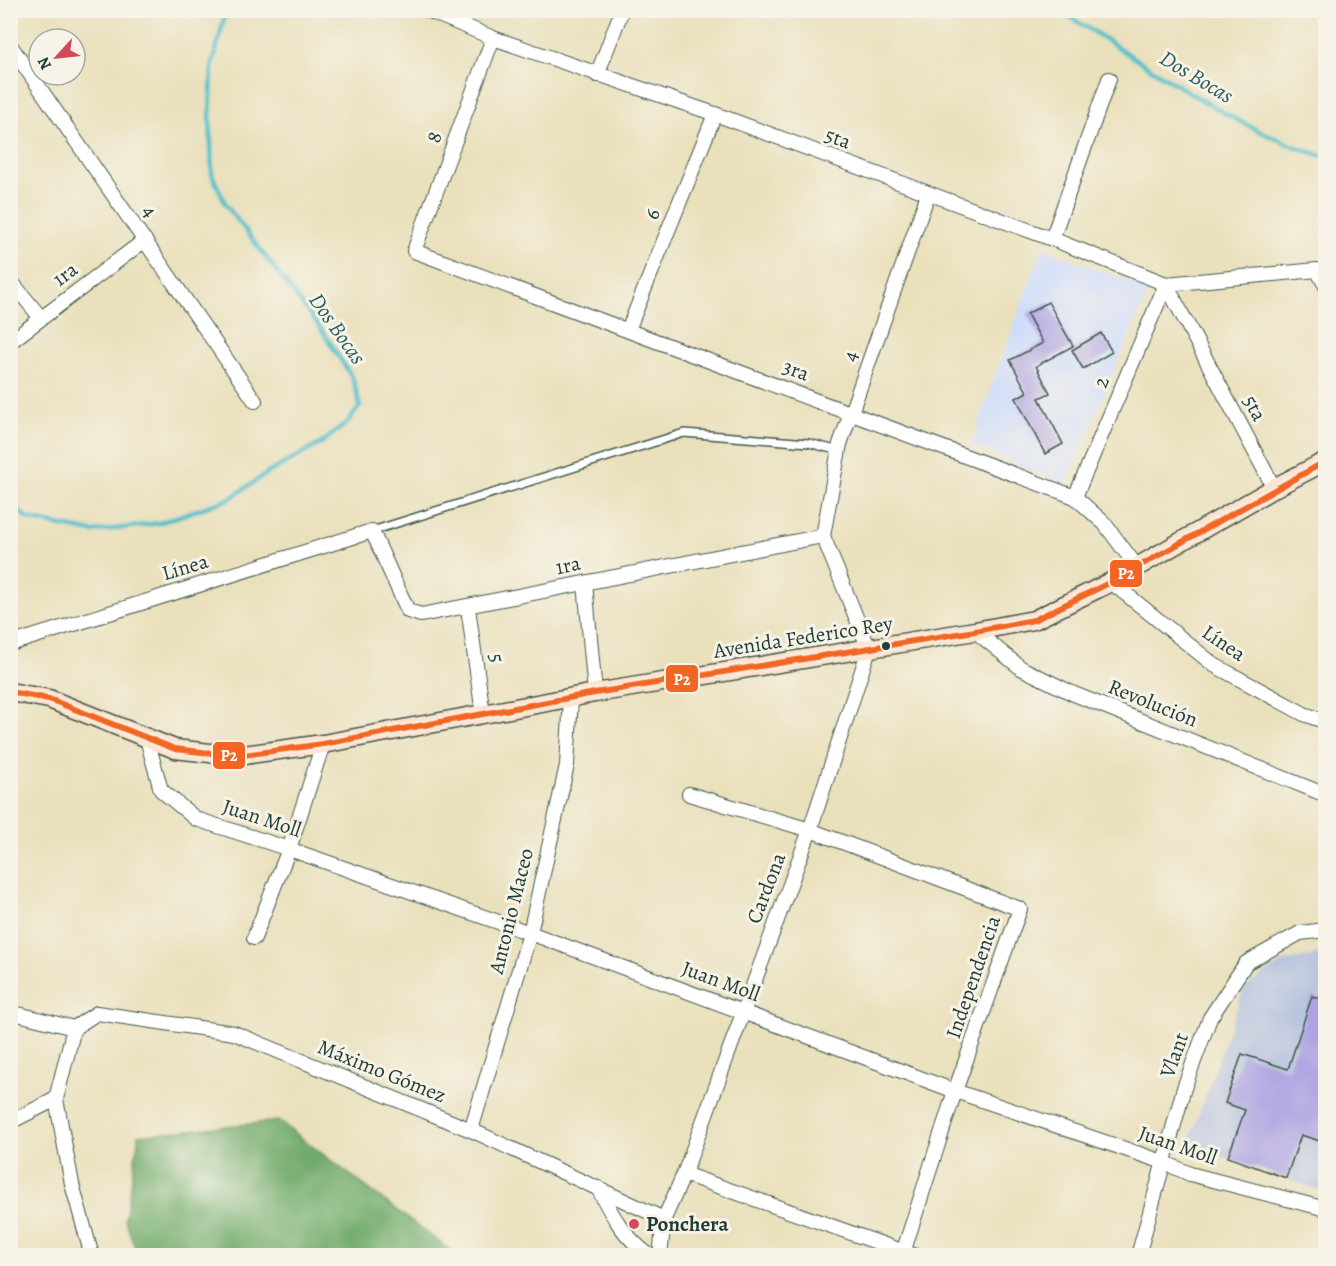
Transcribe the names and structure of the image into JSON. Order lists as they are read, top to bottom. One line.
{"streets":{"main road":["Avenida Federico Rey"],"street":["8","5ta","4","6","1ra","3ra","2","Línea","5","Revolución","Juan Moll","Cardona","Antonio Maceo","Independencia","Vlant","Máximo Gómez"]},"crossings":[["8","5ta"],["8","3ra"],["5ta","4"],["5ta","6"],["5ta","2"],["5ta","Avenida Federico Rey"],["4","1ra"],["4","3ra"],["6","3ra"],["1ra","Línea"],["1ra","5"],["3ra","2"],["3ra","Avenida Federico Rey"],["Línea","Avenida Federico Rey"],["Avenida Federico Rey","5"],["Avenida Federico Rey","Revolución"],["Avenida Federico Rey","Juan Moll"],["Avenida Federico Rey","Cardona"],["Avenida Federico Rey","Antonio Maceo"],["Juan Moll","Cardona"],["Juan Moll","Antonio Maceo"],["Juan Moll","Independencia"],["Juan Moll","Vlant"],["Cardona","Independencia"],["Cardona","Máximo Gómez"],["Antonio Maceo","Máximo Gómez"]],"water":["Dos Bocas"],"places":["Ponchera"],"lines":["transit line P2"],"north":"bottom left"}
